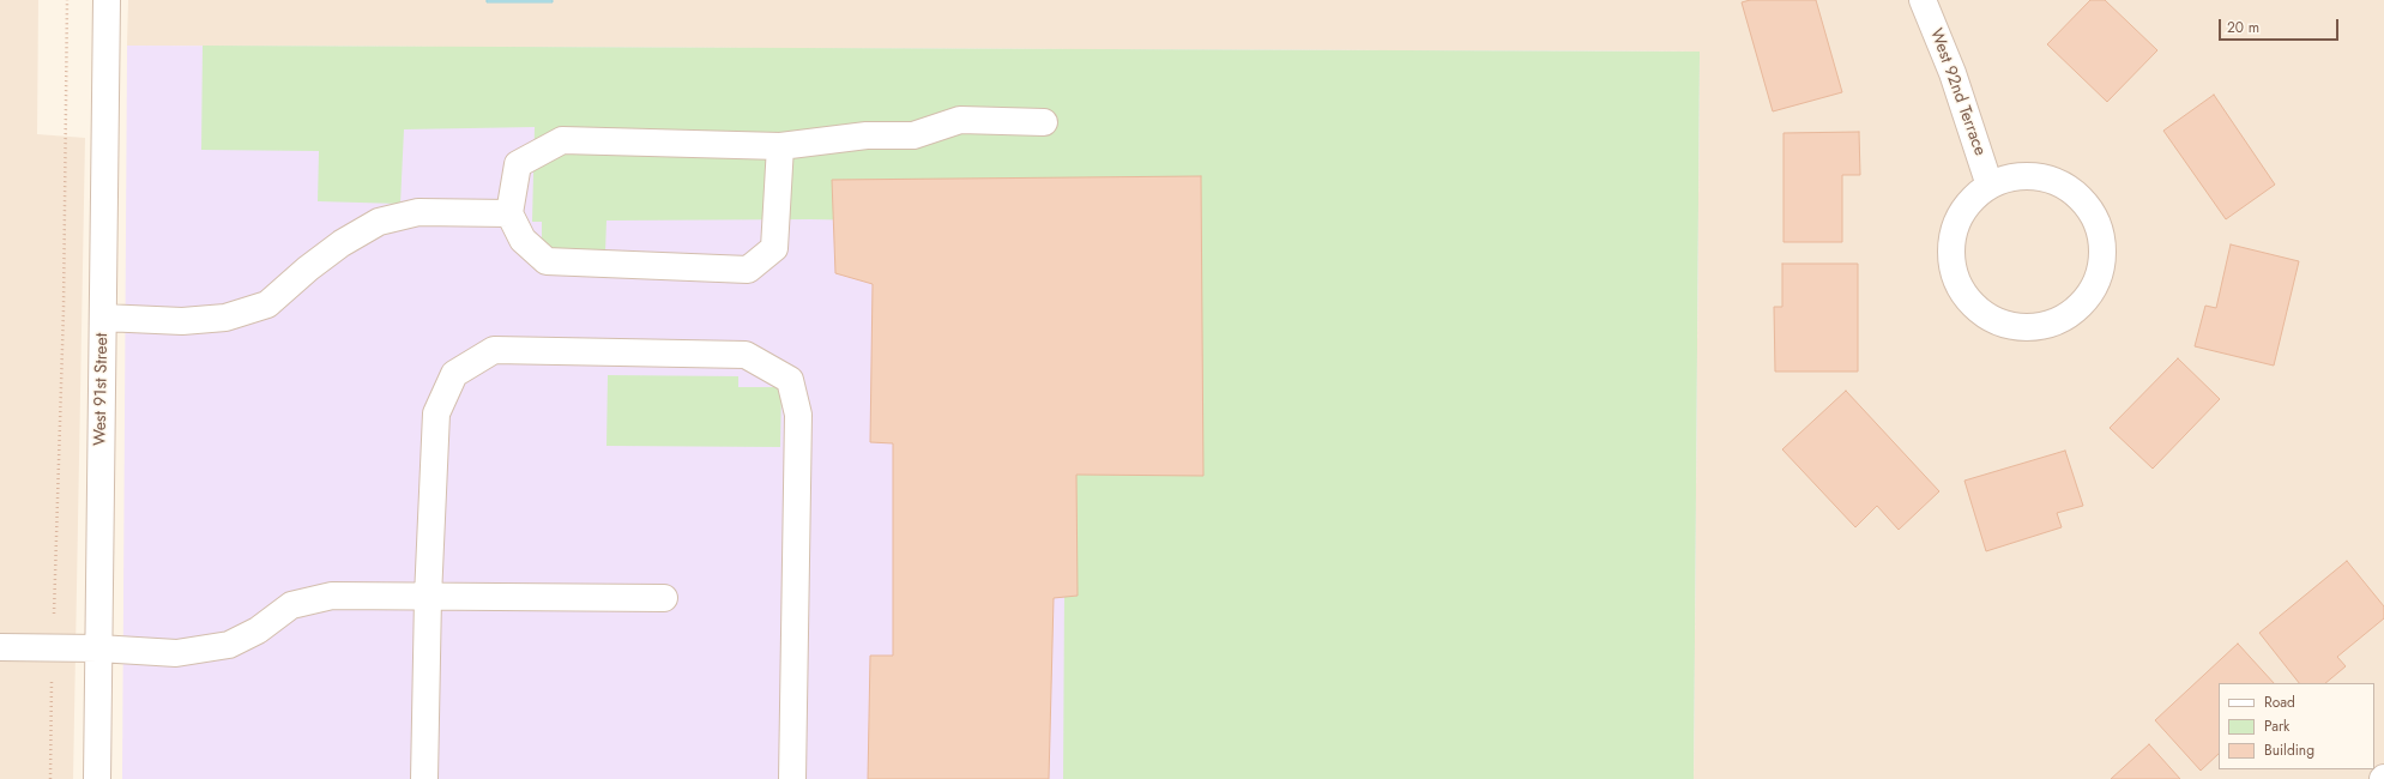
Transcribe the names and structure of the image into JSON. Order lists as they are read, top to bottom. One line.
{"streets":{"street":["West 92nd Terrace","West 91st Street"]},"legend":["Road","Park","Building"],"scale_bar":"20 m"}
